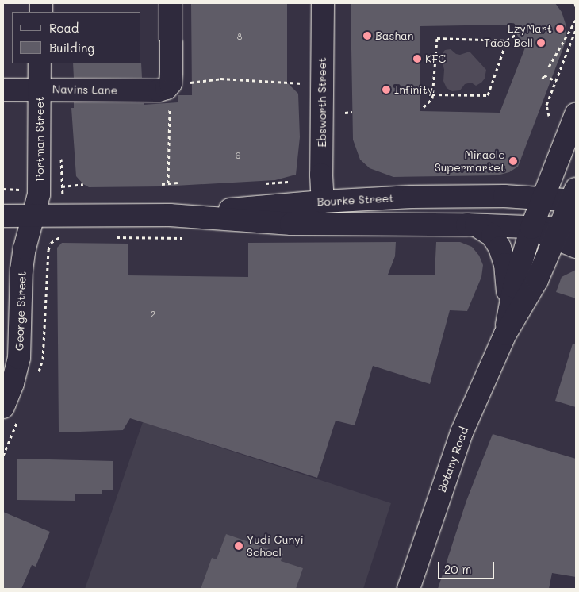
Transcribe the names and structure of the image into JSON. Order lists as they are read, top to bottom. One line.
{"streets":{"main road":["Navins Lane","Ebsworth Street","Portman Street","Bourke Street","George Street","Botany Road"]},"crossings":[["Navins Lane","Portman Street"],["Ebsworth Street","Bourke Street"],["Portman Street","Bourke Street"],["Portman Street","George Street"],["Bourke Street","George Street"],["Bourke Street","Botany Road"]],"places":["EzyMart","Bashan","Taco Bell","KFC","Infinity","Miracle Supermarket","Yudi Gunyi School"],"house_numbers":["8","6","2"],"legend":["Road","Building"],"scale_bar":"20 m"}
